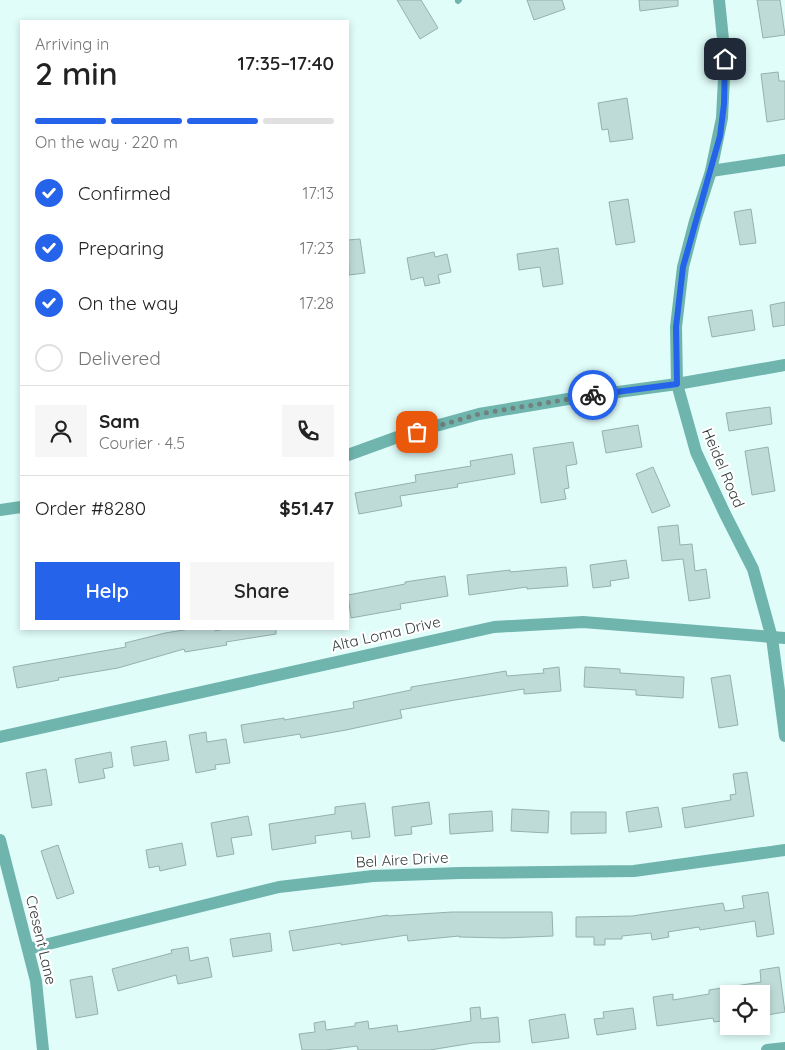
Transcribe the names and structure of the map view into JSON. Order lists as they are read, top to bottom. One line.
{"streets":{"street":["Heidel Road","Alta Loma Drive","Bel Aire Drive","Cresent Lane"]},"crossings":[["Heidel Road","Alta Loma Drive"],["Bel Aire Drive","Cresent Lane"]],"page":{"heading":["2 min","Arriving in","17:35–17:40"],"panel":["Sam","Courier · 4.5","Order #8280","$51.47"],"bar":"On the way · 220 m","list":[["Confirmed","17:13"],["Preparing","17:23"],["On the way","17:28"],"Delivered"],"buttons":["Help","Share"]}}
